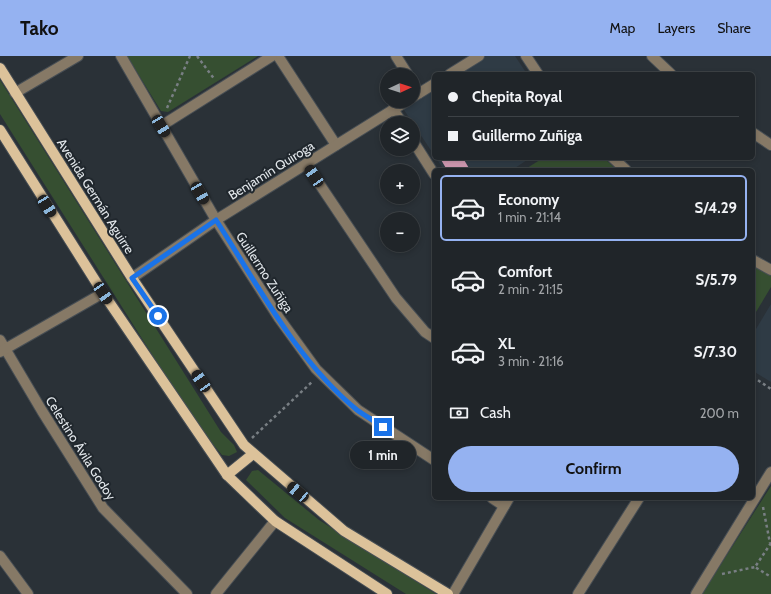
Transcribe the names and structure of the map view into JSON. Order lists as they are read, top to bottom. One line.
{"streets":{"main road":["Avenida Germán Aguirre"],"street":["Benjamín Quiroga","Guillermo Zuñiga","Celestino Ávila Godoy"]},"crossings":[["Benjamín Quiroga","Avenida Germán Aguirre"],["Benjamín Quiroga","Guillermo Zuñiga"]],"north":"right","page":{"header":"Tako","nav":["Map","Layers","Share"],"map_buttons":["+","−"],"banner":["Chepita Royal","Guillermo Zuñiga"],"list":[{"name":"Economy","note":"1 min · 21:14","value":"S/4.29"},{"name":"Comfort","note":"2 min · 21:15","value":"S/5.79"},{"name":"XL","note":"3 min · 21:16","value":"S/7.30"}],"pay":["Cash","200 m"],"buttons":"Confirm","bubble":"1 min"}}
